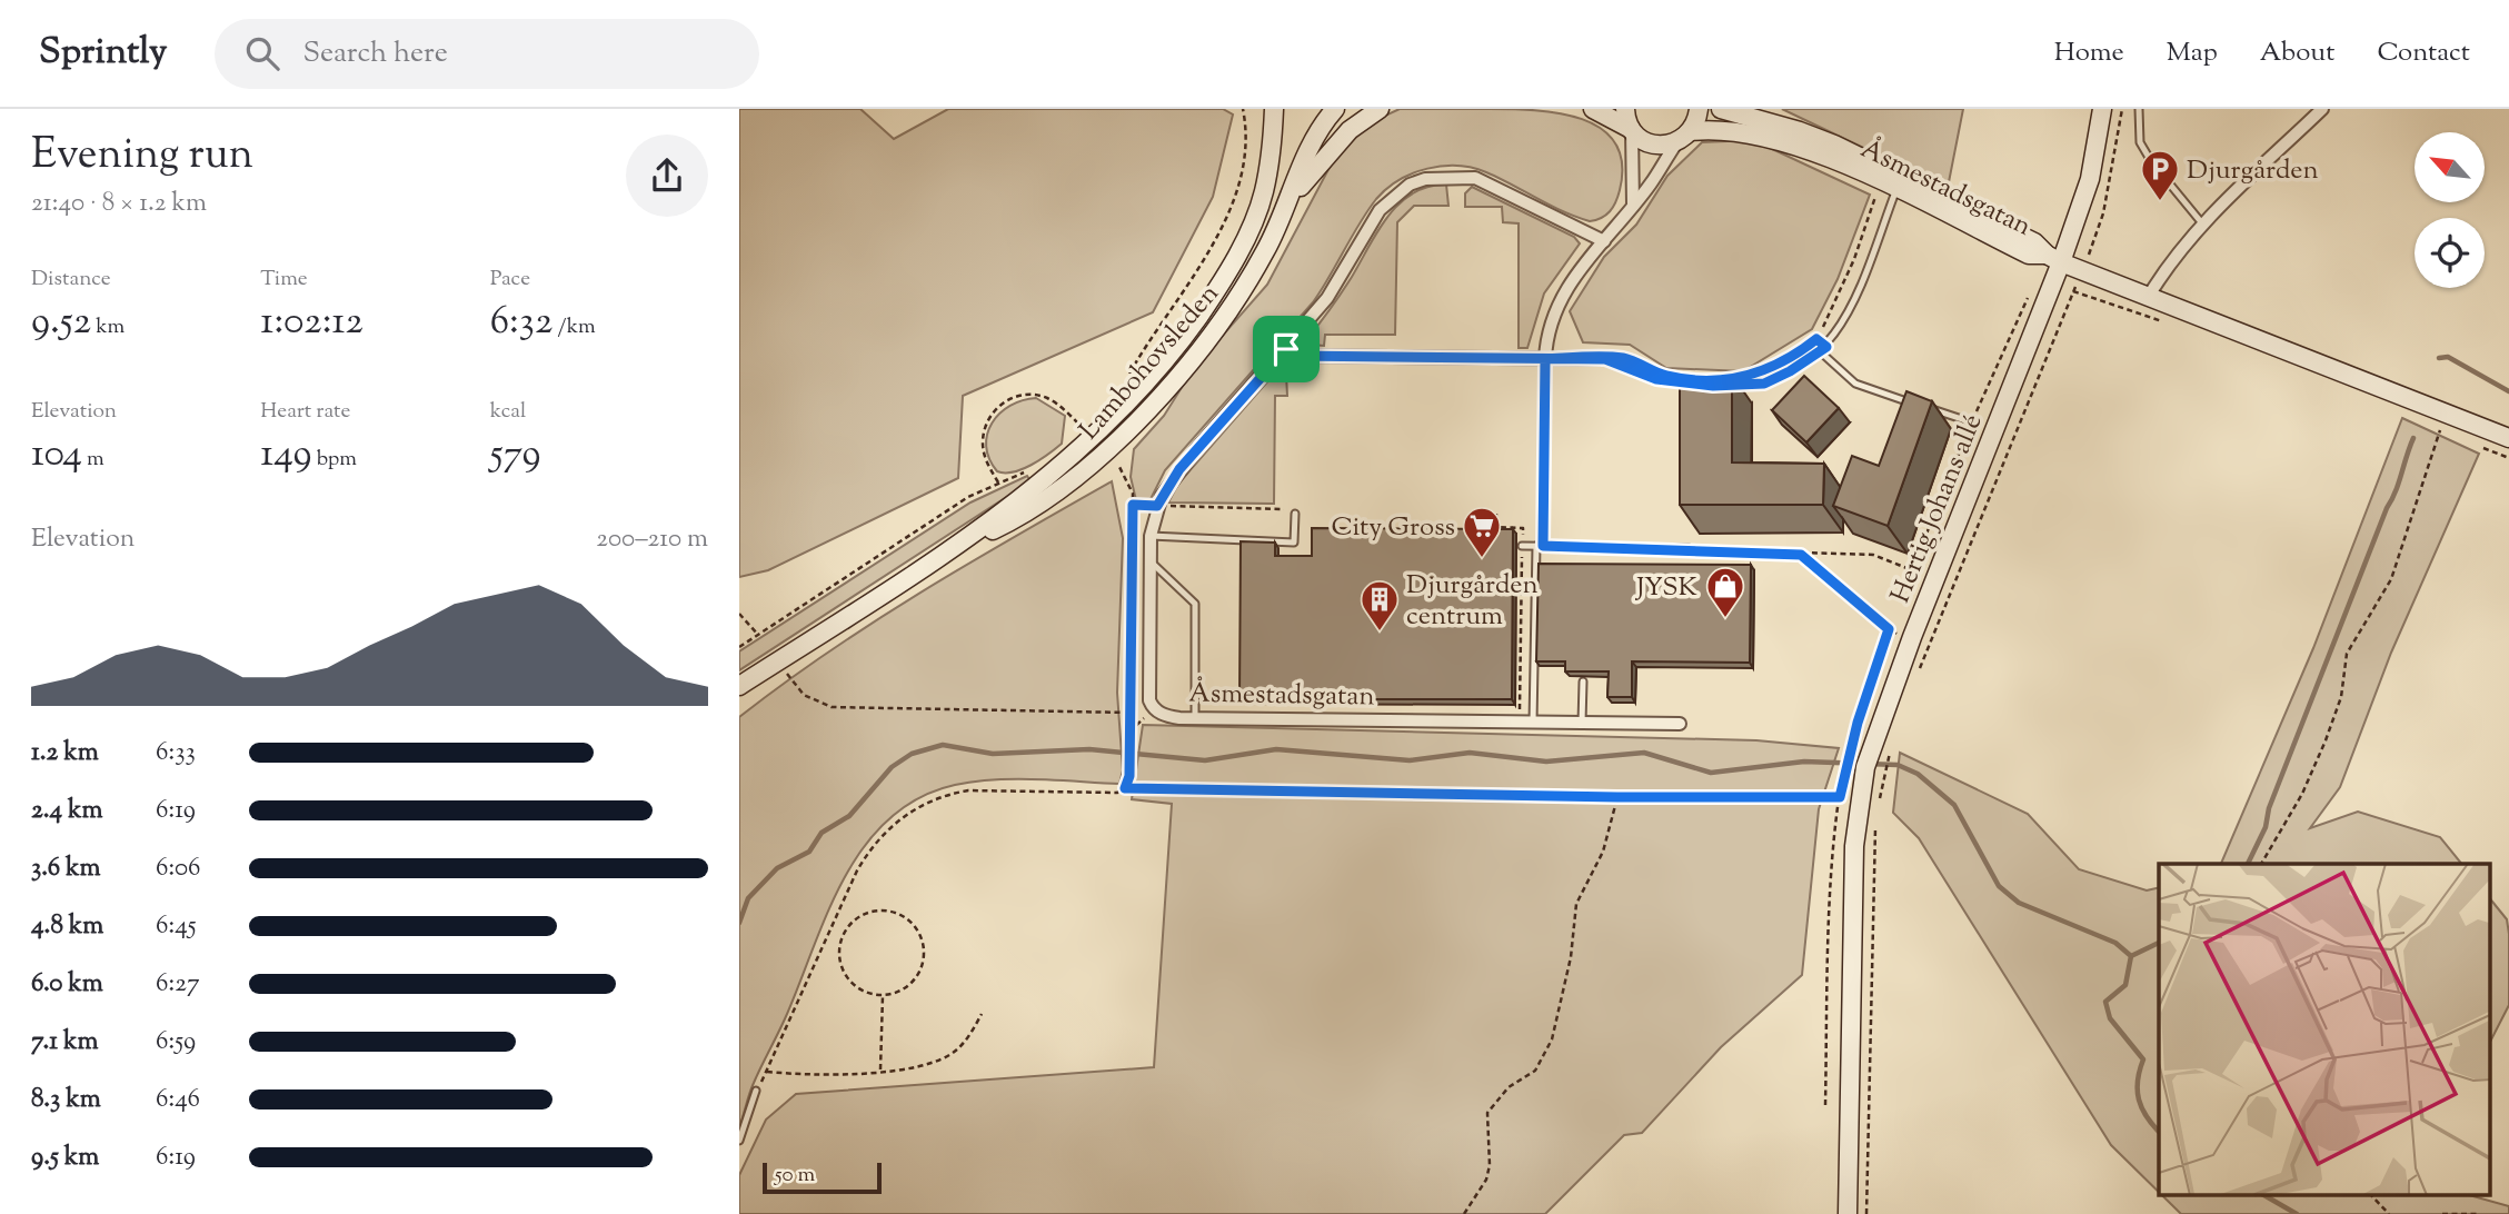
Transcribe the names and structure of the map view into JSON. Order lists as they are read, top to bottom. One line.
{"streets":{"street":["Åsmestadsgatan","Lambohovsleden","Hertig Johans allé"]},"crossings":[["Åsmestadsgatan","Hertig Johans allé"]],"places":{"parking":["Djurgården"],"supermarket":["City Gross"],"shop":["JYSK"],"building":["Djurgården centrum"]},"scale_bar":"50 m","north":"top left","page":{"header":"Sprintly","search":"Search here","nav":["Home","Map","About","Contact"],"heading":["Evening run","21:40 · 8 × 1.2 km"],"stats":[["Distance","9.52 km"],["Time","1:02:12"],["Pace","6:32 /km"],["Elevation","104 m"],["Heart rate","149 bpm"],["kcal","579"]],"chart":["Elevation","200–210 m"],"list":[{"name":"1.2 km","note":"6:33"},{"name":"2.4 km","note":"6:19"},{"name":"3.6 km","note":"6:06"},{"name":"4.8 km","note":"6:45"},{"name":"6.0 km","note":"6:27"},{"name":"7.1 km","note":"6:59"},{"name":"8.3 km","note":"6:46"},{"name":"9.5 km","note":"6:19"}],"scale":"50 m"}}
